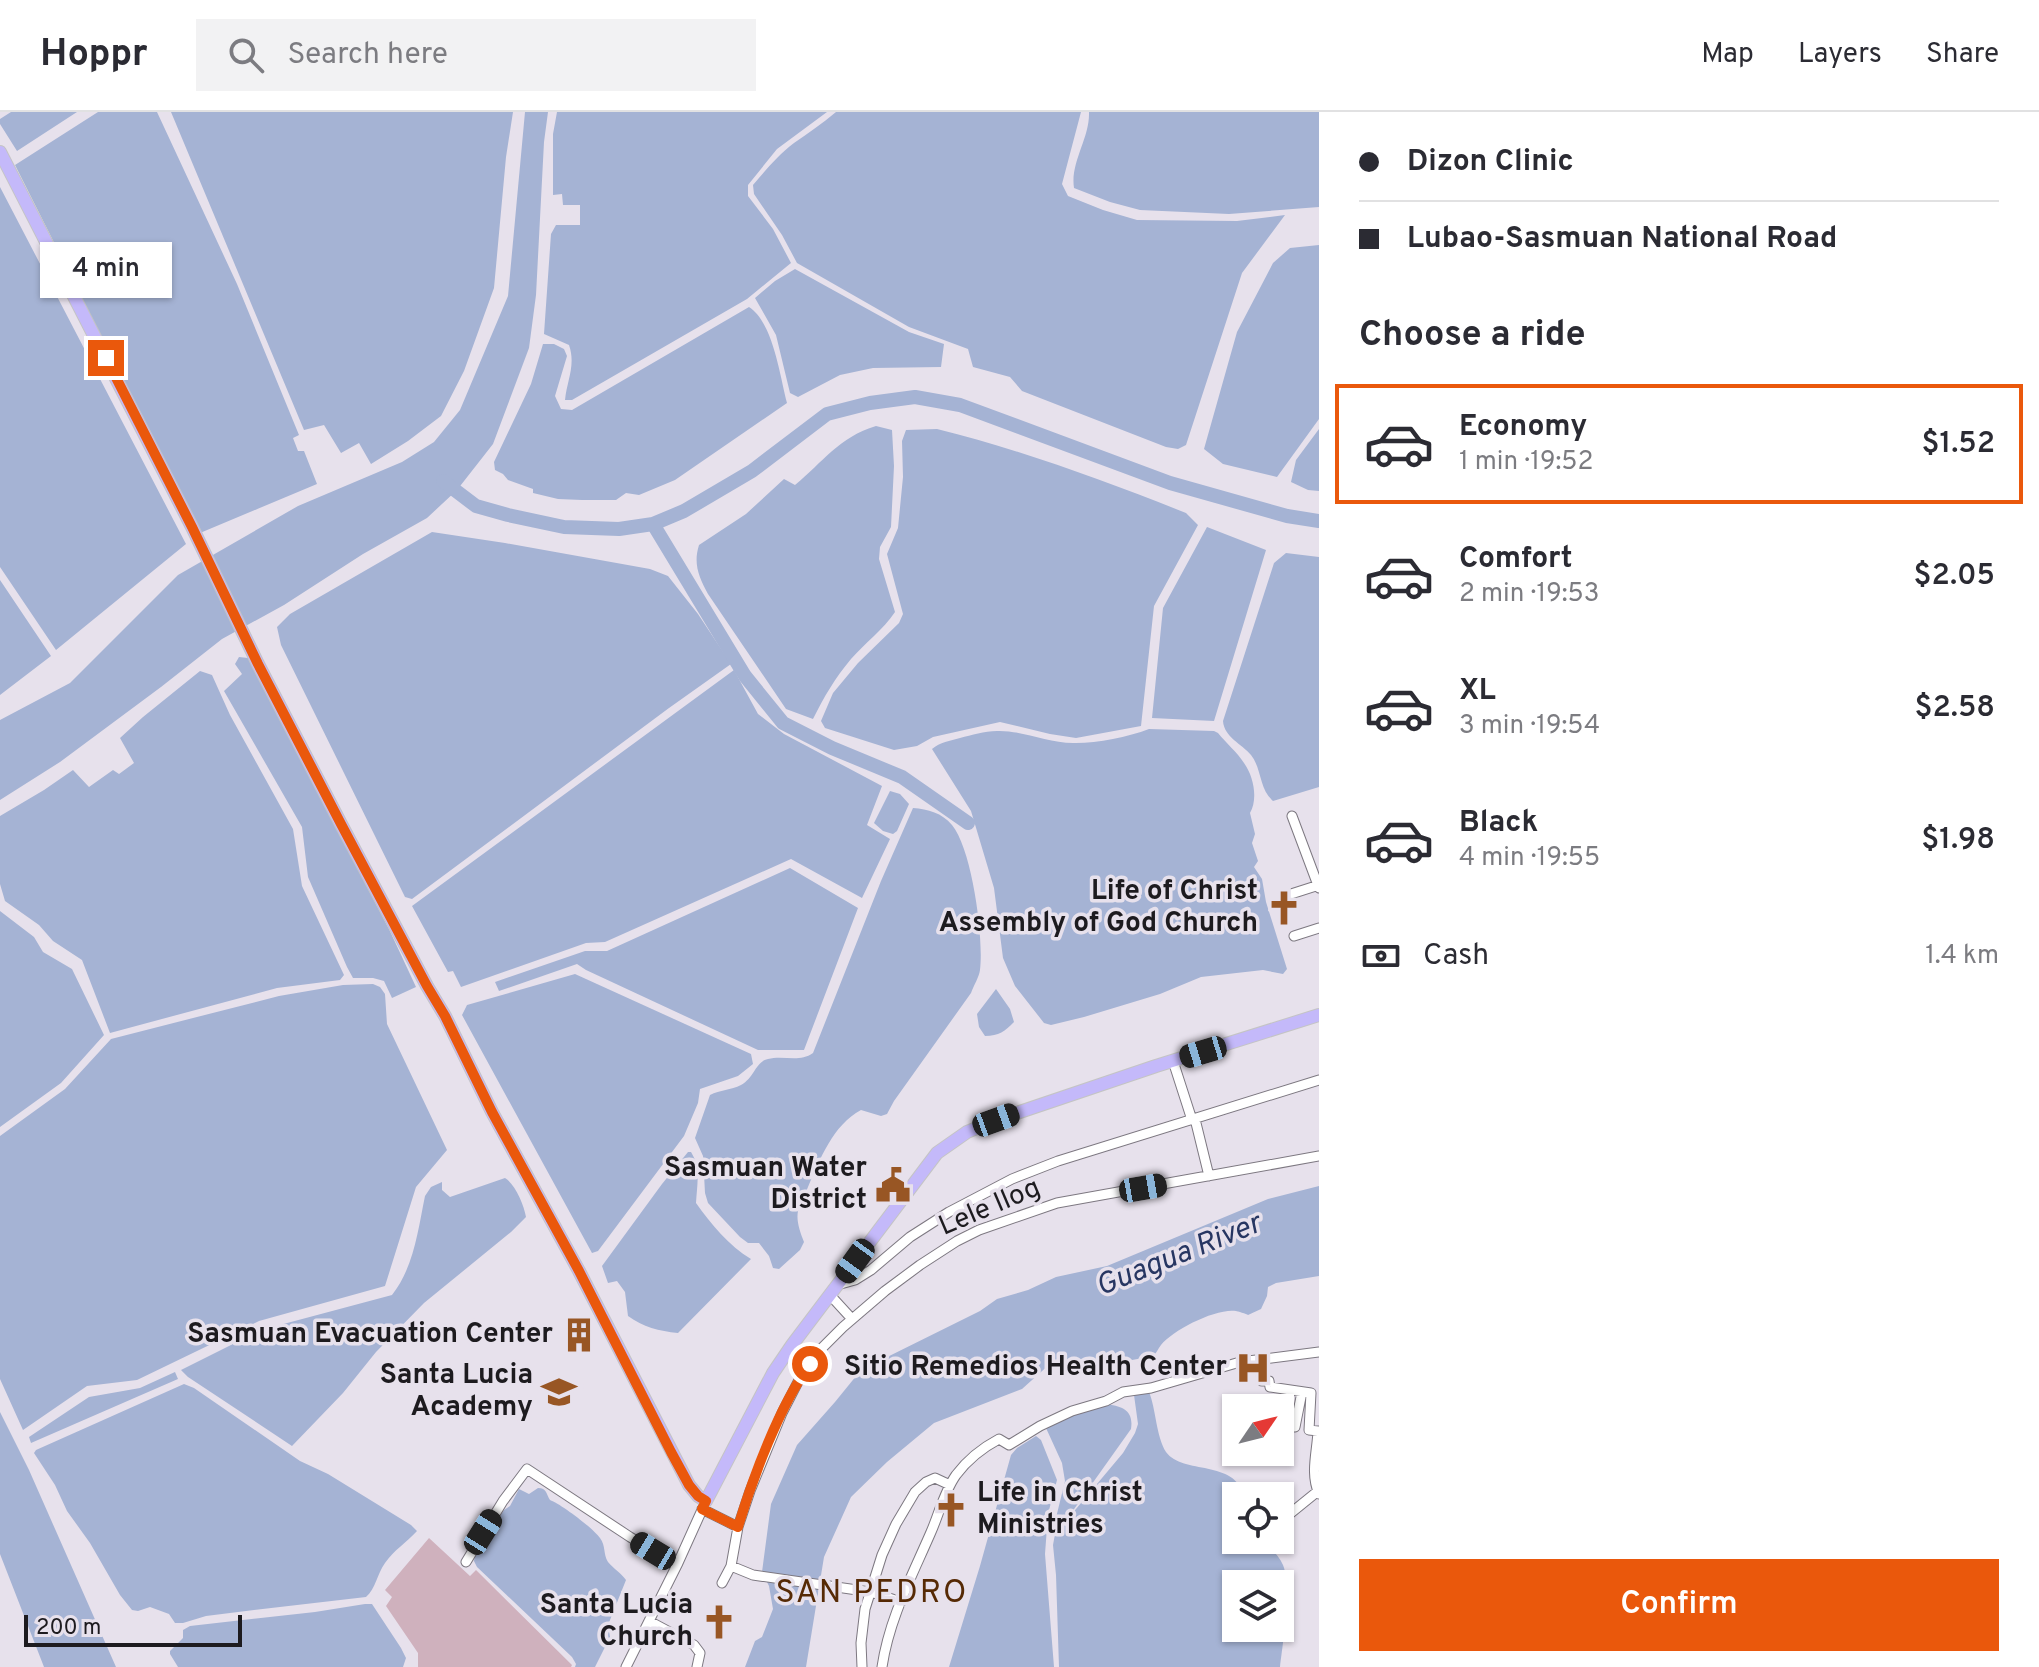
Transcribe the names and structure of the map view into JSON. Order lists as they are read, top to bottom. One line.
{"streets":{"street":["Lele Ilog"]},"districts":["SAN PEDRO"],"water":["Guagua River"],"places":{"church":["Life of Christ Assembly of God Church","Life in Christ Ministries","Santa Lucia Church"],"public building":["Sasmuan Water District"],"building":["Sasmuan Evacuation Center"],"hospital":["Sitio Remedios Health Center"],"school or university":["Santa Lucia Academy"]},"scale_bar":"200 m","north":"top right","page":{"header":"Hoppr","search":"Search here","nav":["Map","Layers","Share"],"banner":["Dizon Clinic","Lubao-Sasmuan National Road"],"bubble":"4 min","heading":"Choose a ride","list":[{"name":"Economy","note":"1 min · 19:52","value":"$1.52"},{"name":"Comfort","note":"2 min · 19:53","value":"$2.05"},{"name":"XL","note":"3 min · 19:54","value":"$2.58"},{"name":"Black","note":"4 min · 19:55","value":"$1.98"}],"pay":["Cash","1.4 km"],"buttons":"Confirm","scale":"200 m"}}
